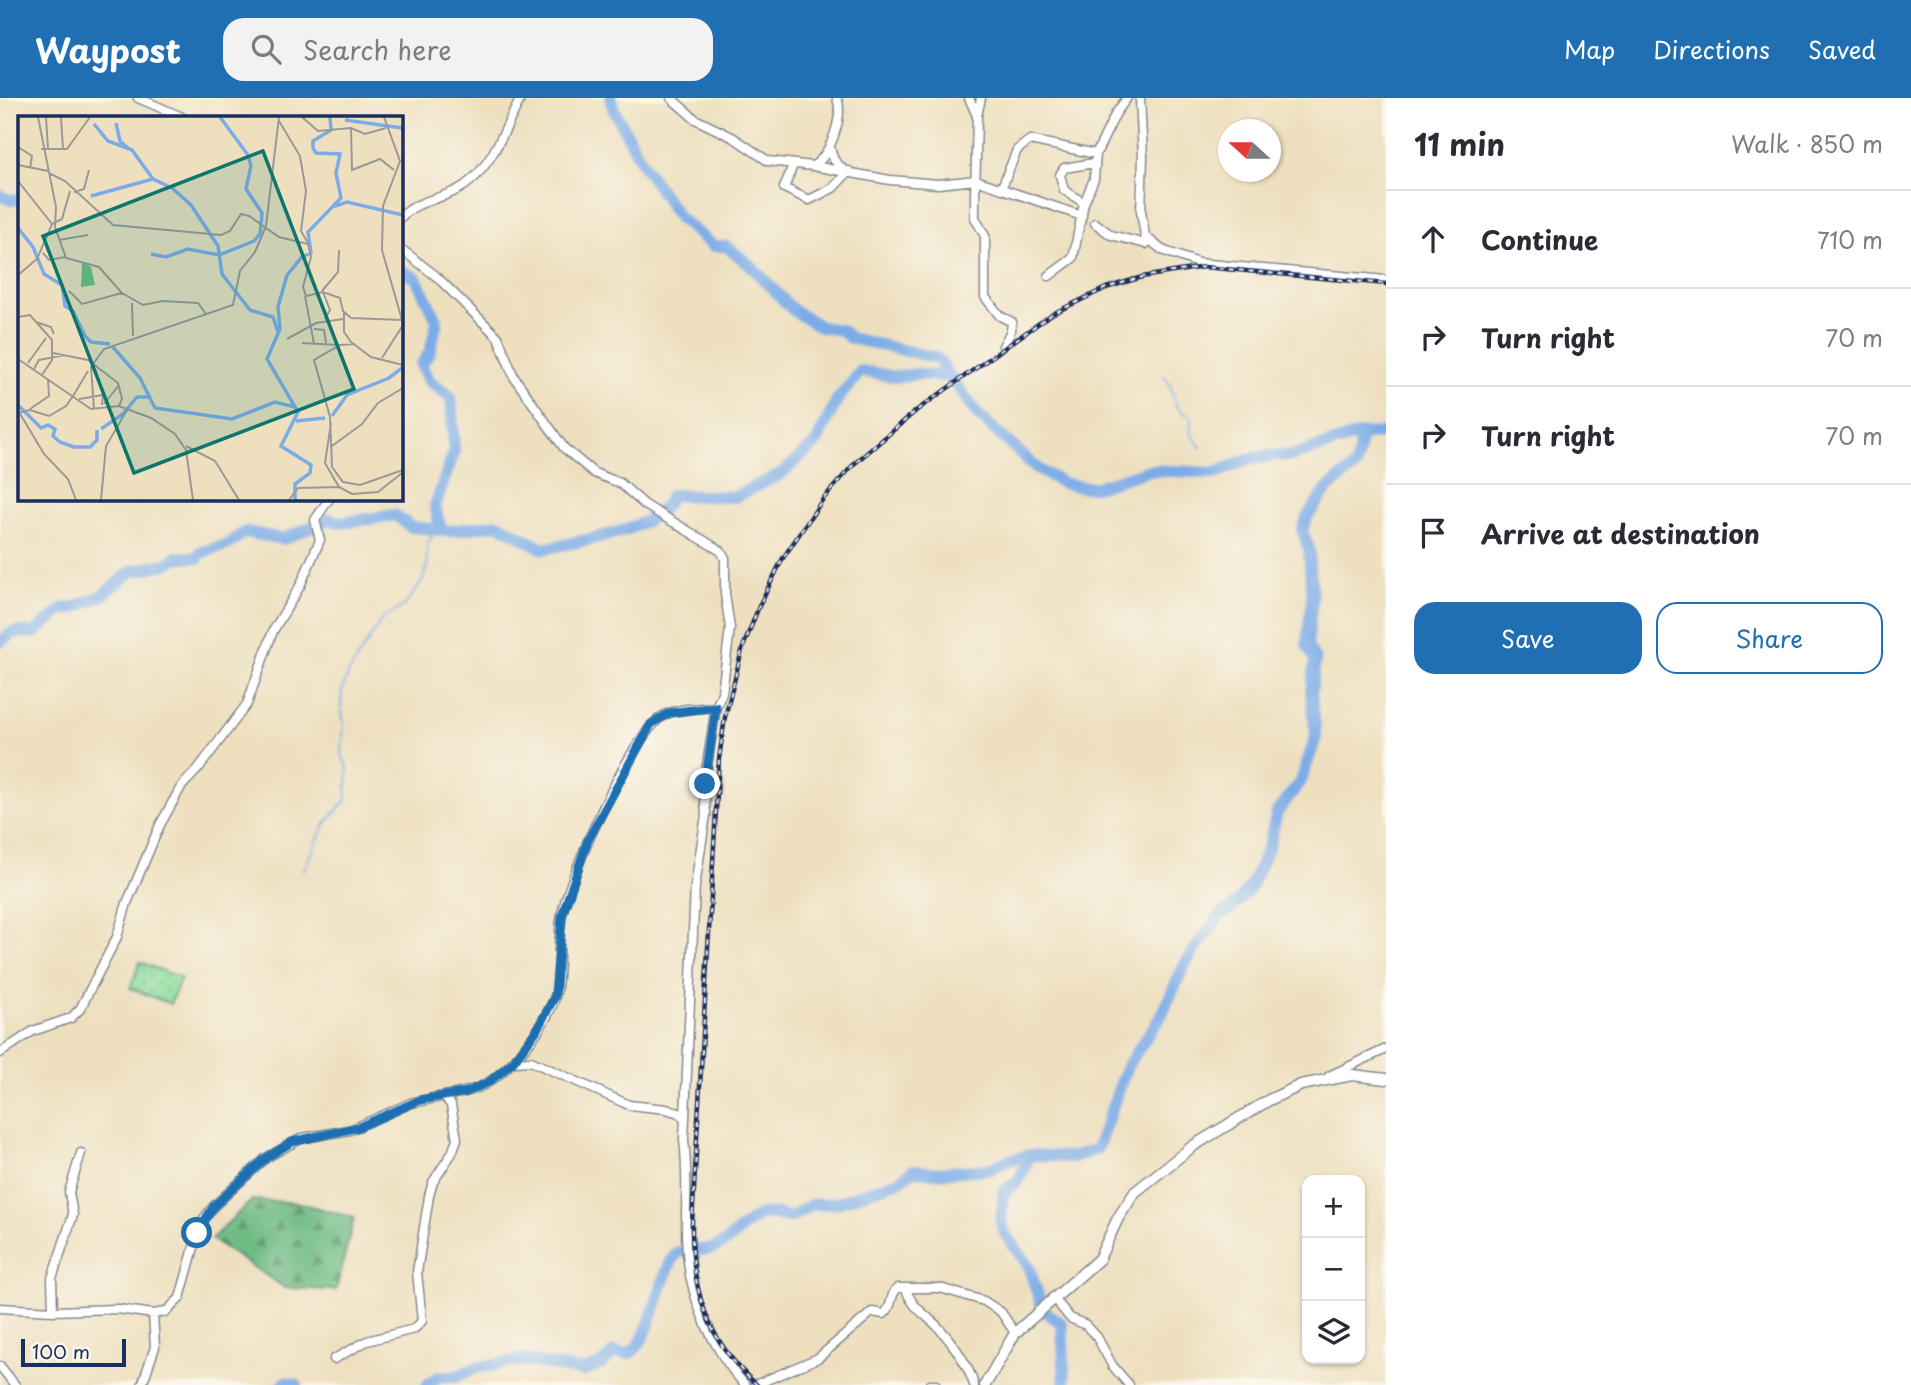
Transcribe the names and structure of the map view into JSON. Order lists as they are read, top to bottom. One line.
{"scale_bar":"100 m","north":"left","page":{"header":"Waypost","search":"Search here","nav":["Map","Directions","Saved"],"heading":["11 min","Walk · 850 m"],"list":[["Continue","710 m"],["Turn right","70 m"],["Turn right","70 m"],"Arrive at destination"],"buttons":["Save","Share"],"map_buttons":["+","−"],"scale":"100 m"}}
